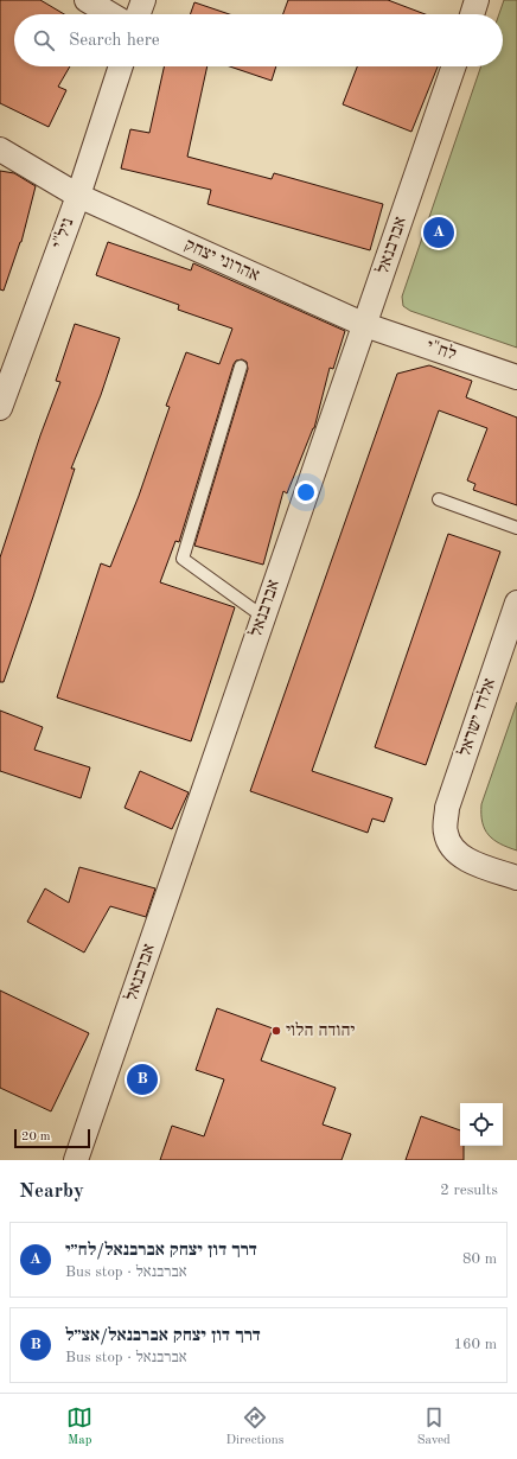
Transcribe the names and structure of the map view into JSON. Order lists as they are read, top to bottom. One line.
{"streets":{"street":["ניל\"י","אברבנאל","אהרוני יצחק","לח\"י","אלדד ישראל"]},"crossings":[["ניל\"י","אהרוני יצחק"],["אברבנאל","אהרוני יצחק"],["אברבנאל","לח\"י"],["אהרוני יצחק","לח\"י"]],"places":["יהודה הלוי"],"scale_bar":"20 m","page":{"search":"Search here","pins":["A","B"],"scale":"20 m","heading":["Nearby","2 results"],"list":[{"mark":"A","name":"דרך דון יצחק אברבנאל/לח״י","note":"Bus stop · אברבנאל","value":"80 m"},{"mark":"B","name":"דרך דון יצחק אברבנאל/אצ״ל","note":"Bus stop · אברבנאל","value":"160 m"}],"nav":["Map","Directions","Saved"]}}
